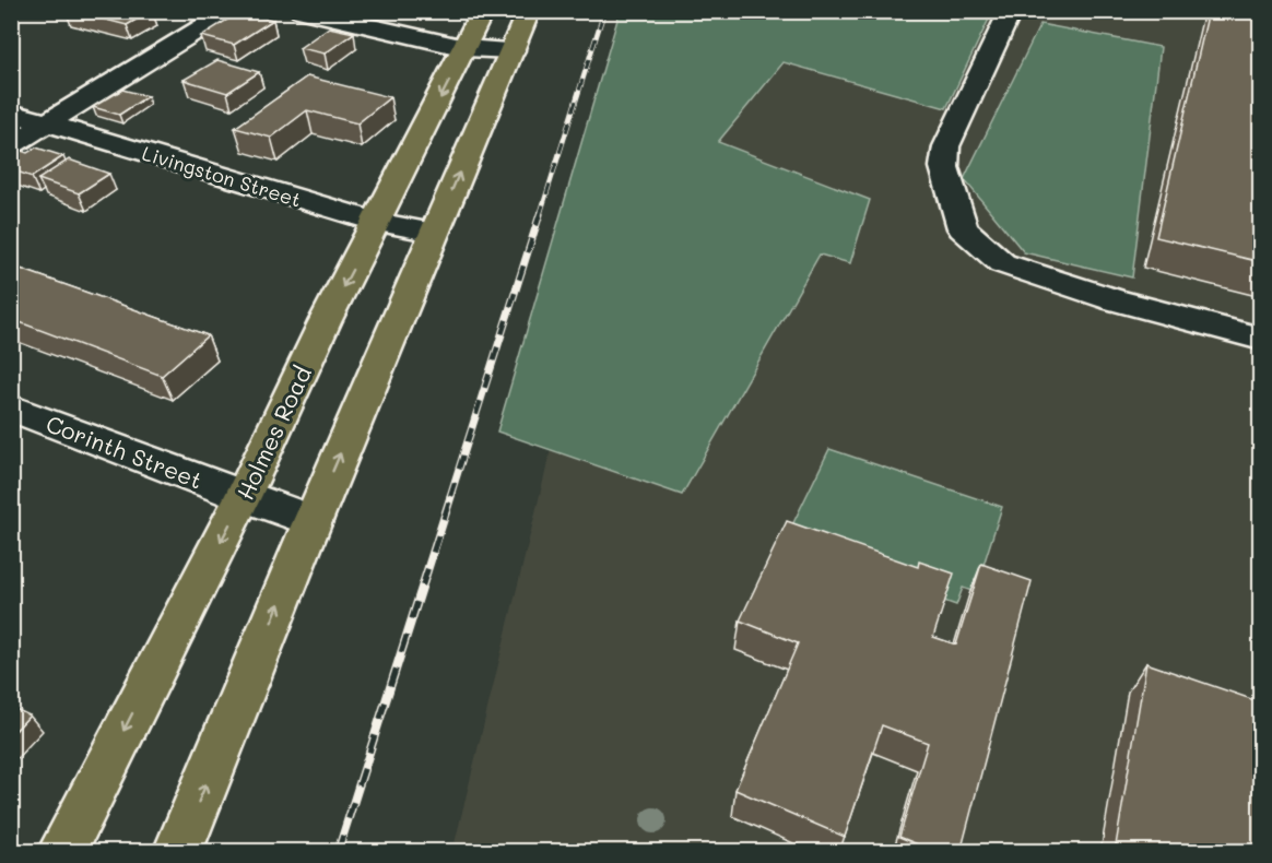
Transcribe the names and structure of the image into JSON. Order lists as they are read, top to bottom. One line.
{"streets":{"main road":["Holmes Road"],"street":["Livingston Street","Corinth Street"]},"crossings":[["Livingston Street","Holmes Road"],["Holmes Road","Corinth Street"]]}
